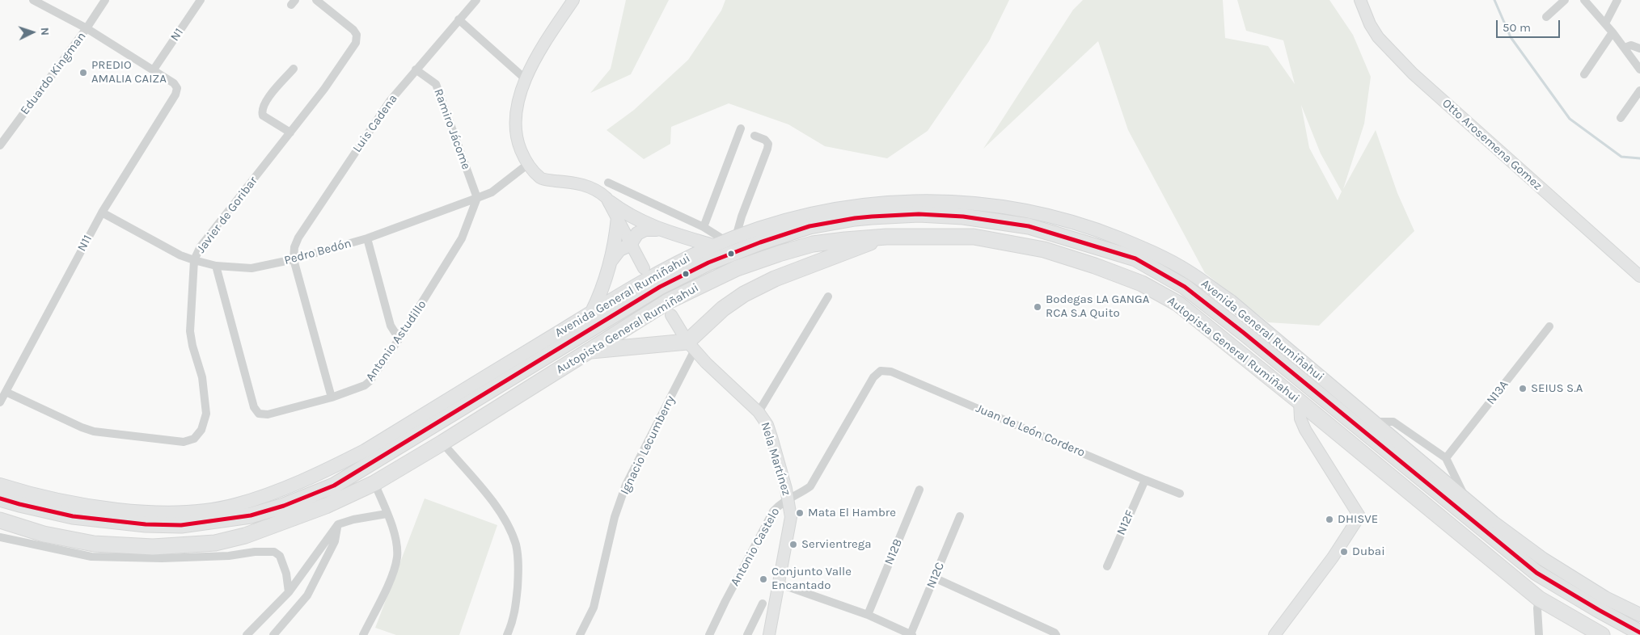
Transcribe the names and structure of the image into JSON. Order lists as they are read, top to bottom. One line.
{"streets":{"highway":["Autopista General Rumiñahui"],"main road":["Otto Arosemena Gomez","Avenida General Rumiñahui","Nela Martínez"],"street":["N1","Eduardo Kingman","Luis Cadena","Ramiro Jácome","Javier de Goribar","N11","Pedro Bedón","Antonio Astudillo","N13A","Juan de León Cordero","Ignacio Lecumberry","N12F","Antonio Castelo","N12B","N12C"]},"crossings":[["N1","N11"],["Luis Cadena","Ramiro Jácome"],["Luis Cadena","Pedro Bedón"],["Ramiro Jácome","Pedro Bedón"],["Ramiro Jácome","Antonio Astudillo"],["Javier de Goribar","N11"],["Javier de Goribar","Pedro Bedón"],["N11","Pedro Bedón"],["Pedro Bedón","Antonio Astudillo"],["Juan de León Cordero","N12F"],["Juan de León Cordero","Antonio Castelo"],["Ignacio Lecumberry","Nela Martínez"],["Nela Martínez","Antonio Castelo"]],"places":["PREDIO AMALIA CAIZA","Bodegas LA GANGA RCA S.A Quito","SEIUS S.A","Mata El Hambre","DHISVE","Servientrega","Dubai","Conjunto Valle Encantado"],"scale_bar":"50 m","north":"right"}
